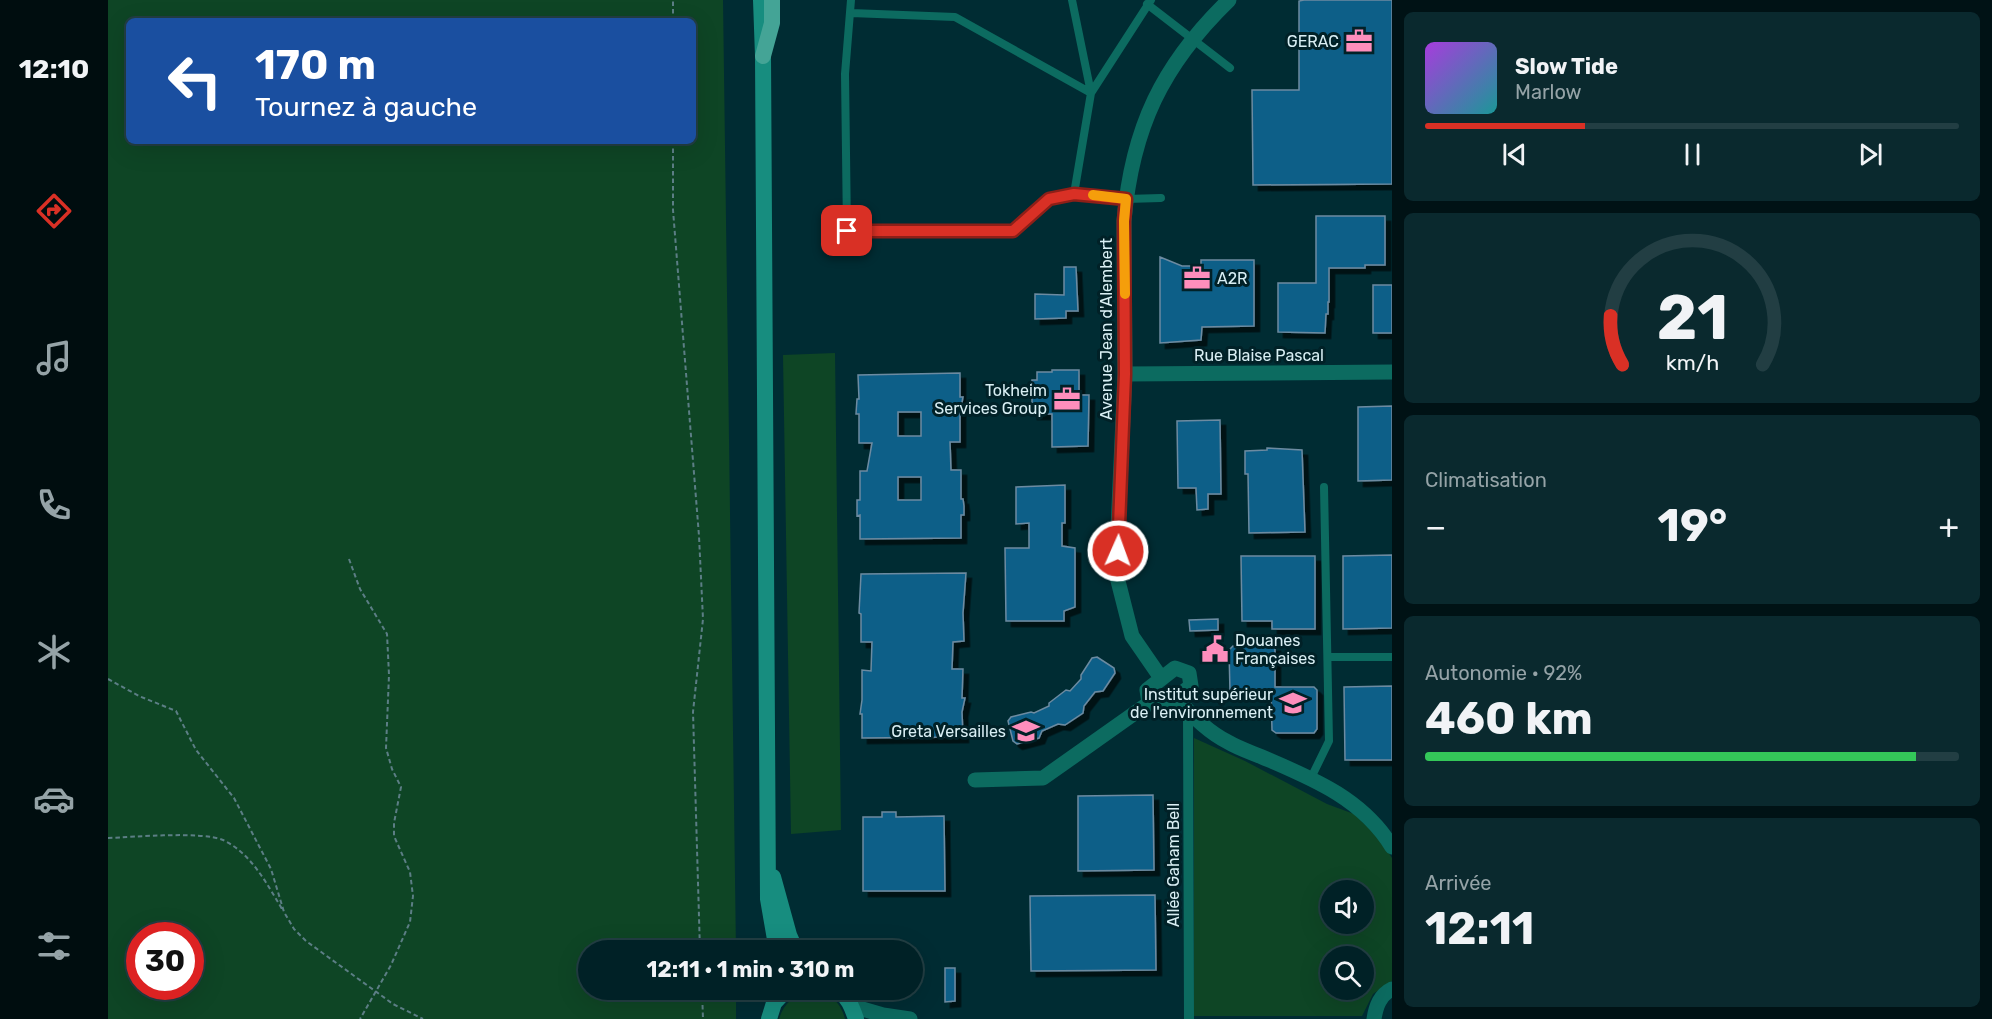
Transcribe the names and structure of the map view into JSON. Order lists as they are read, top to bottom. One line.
{"streets":{"street":["Avenue Jean d'Alembert","Rue Blaise Pascal","Allée Gaham Bell"]},"crossings":[["Avenue Jean d'Alembert","Rue Blaise Pascal"]],"places":{"office":["GERAC","A2R","Tokheim Services Group"],"public building":["Douanes Françaises"],"school or university":["Institut supérieur de l'environnement","Greta Versailles"]},"page":{"tabs":"12:10","turn":["170 m","Tournez à gauche"],"song":["Slow Tide","Marlow"],"tile":["Climatisation",["Autonomie · 92%","460 km"],["Arrivée","12:11"]],"heat":["−","19°","+"],"limit":"30","trip":"12:11 · 1 min · 310 m","gauge":["21","km/h"]}}
